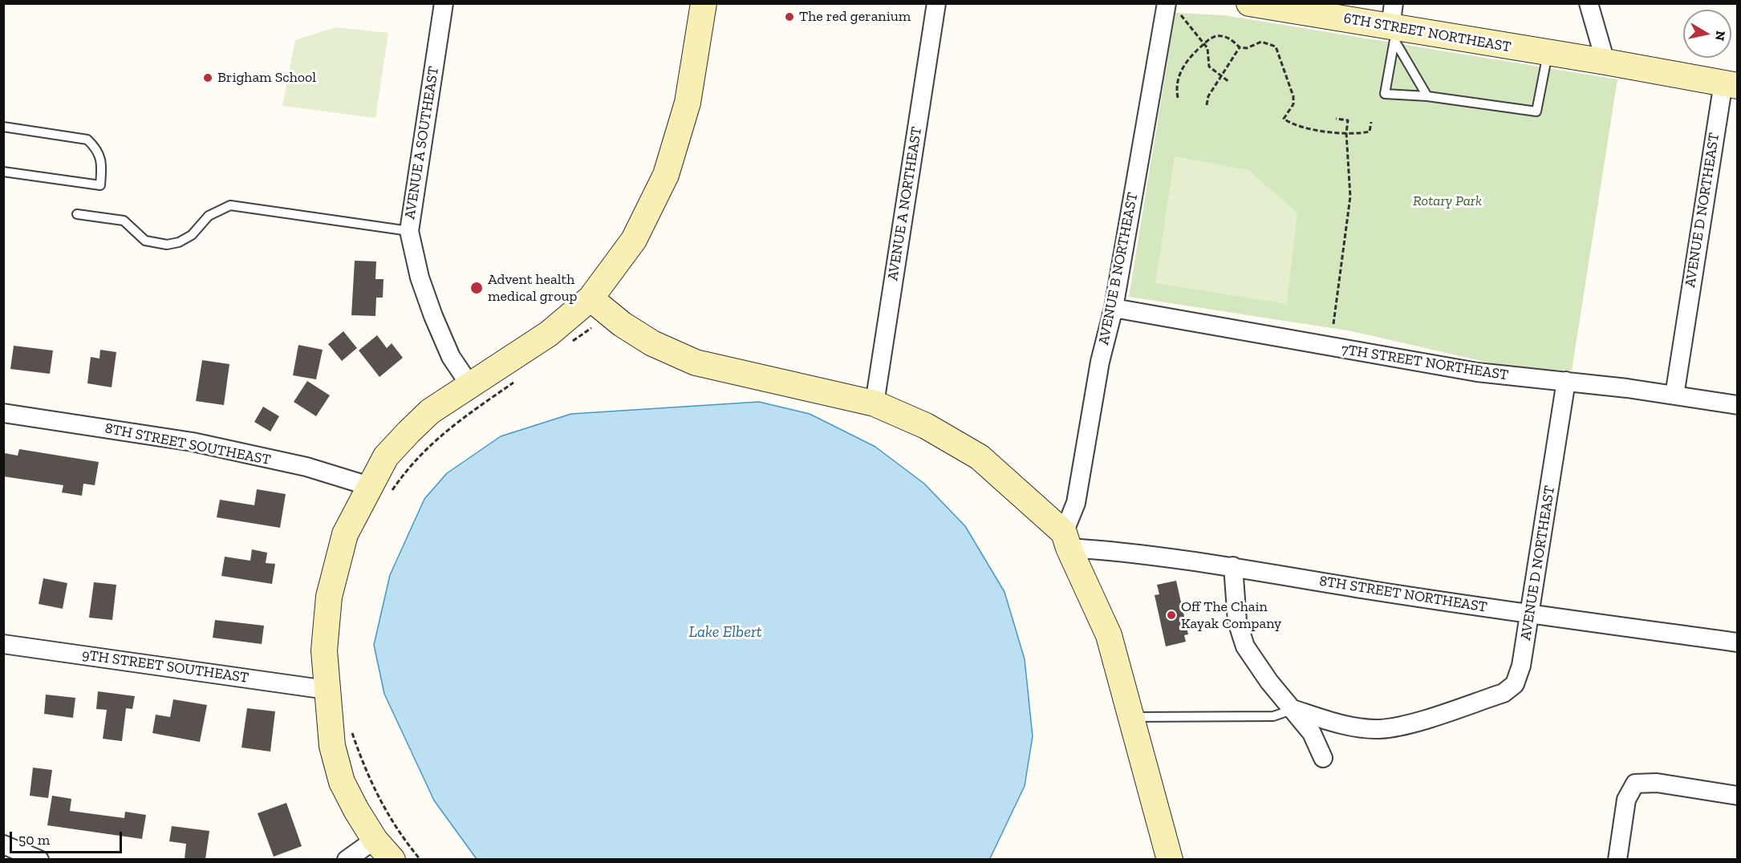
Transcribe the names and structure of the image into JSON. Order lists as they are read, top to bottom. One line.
{"streets":{"street":["6TH STREET NORTHEAST","AVENUE A SOUTHEAST","AVENUE A NORTHEAST","AVENUE D NORTHEAST","AVENUE B NORTHEAST","7TH STREET NORTHEAST","8TH STREET SOUTHEAST","8TH STREET NORTHEAST","9TH STREET SOUTHEAST"]},"crossings":[["6TH STREET NORTHEAST","AVENUE D NORTHEAST"],["AVENUE D NORTHEAST","7TH STREET NORTHEAST"],["AVENUE D NORTHEAST","8TH STREET NORTHEAST"],["AVENUE B NORTHEAST","7TH STREET NORTHEAST"],["AVENUE B NORTHEAST","8TH STREET NORTHEAST"]],"water":["Lake Elbert"],"parks":["Rotary Park"],"places":["The red geranium","Brigham School","Advent health medical group","Off The Chain Kayak Company"],"scale_bar":"50 m","north":"right"}
